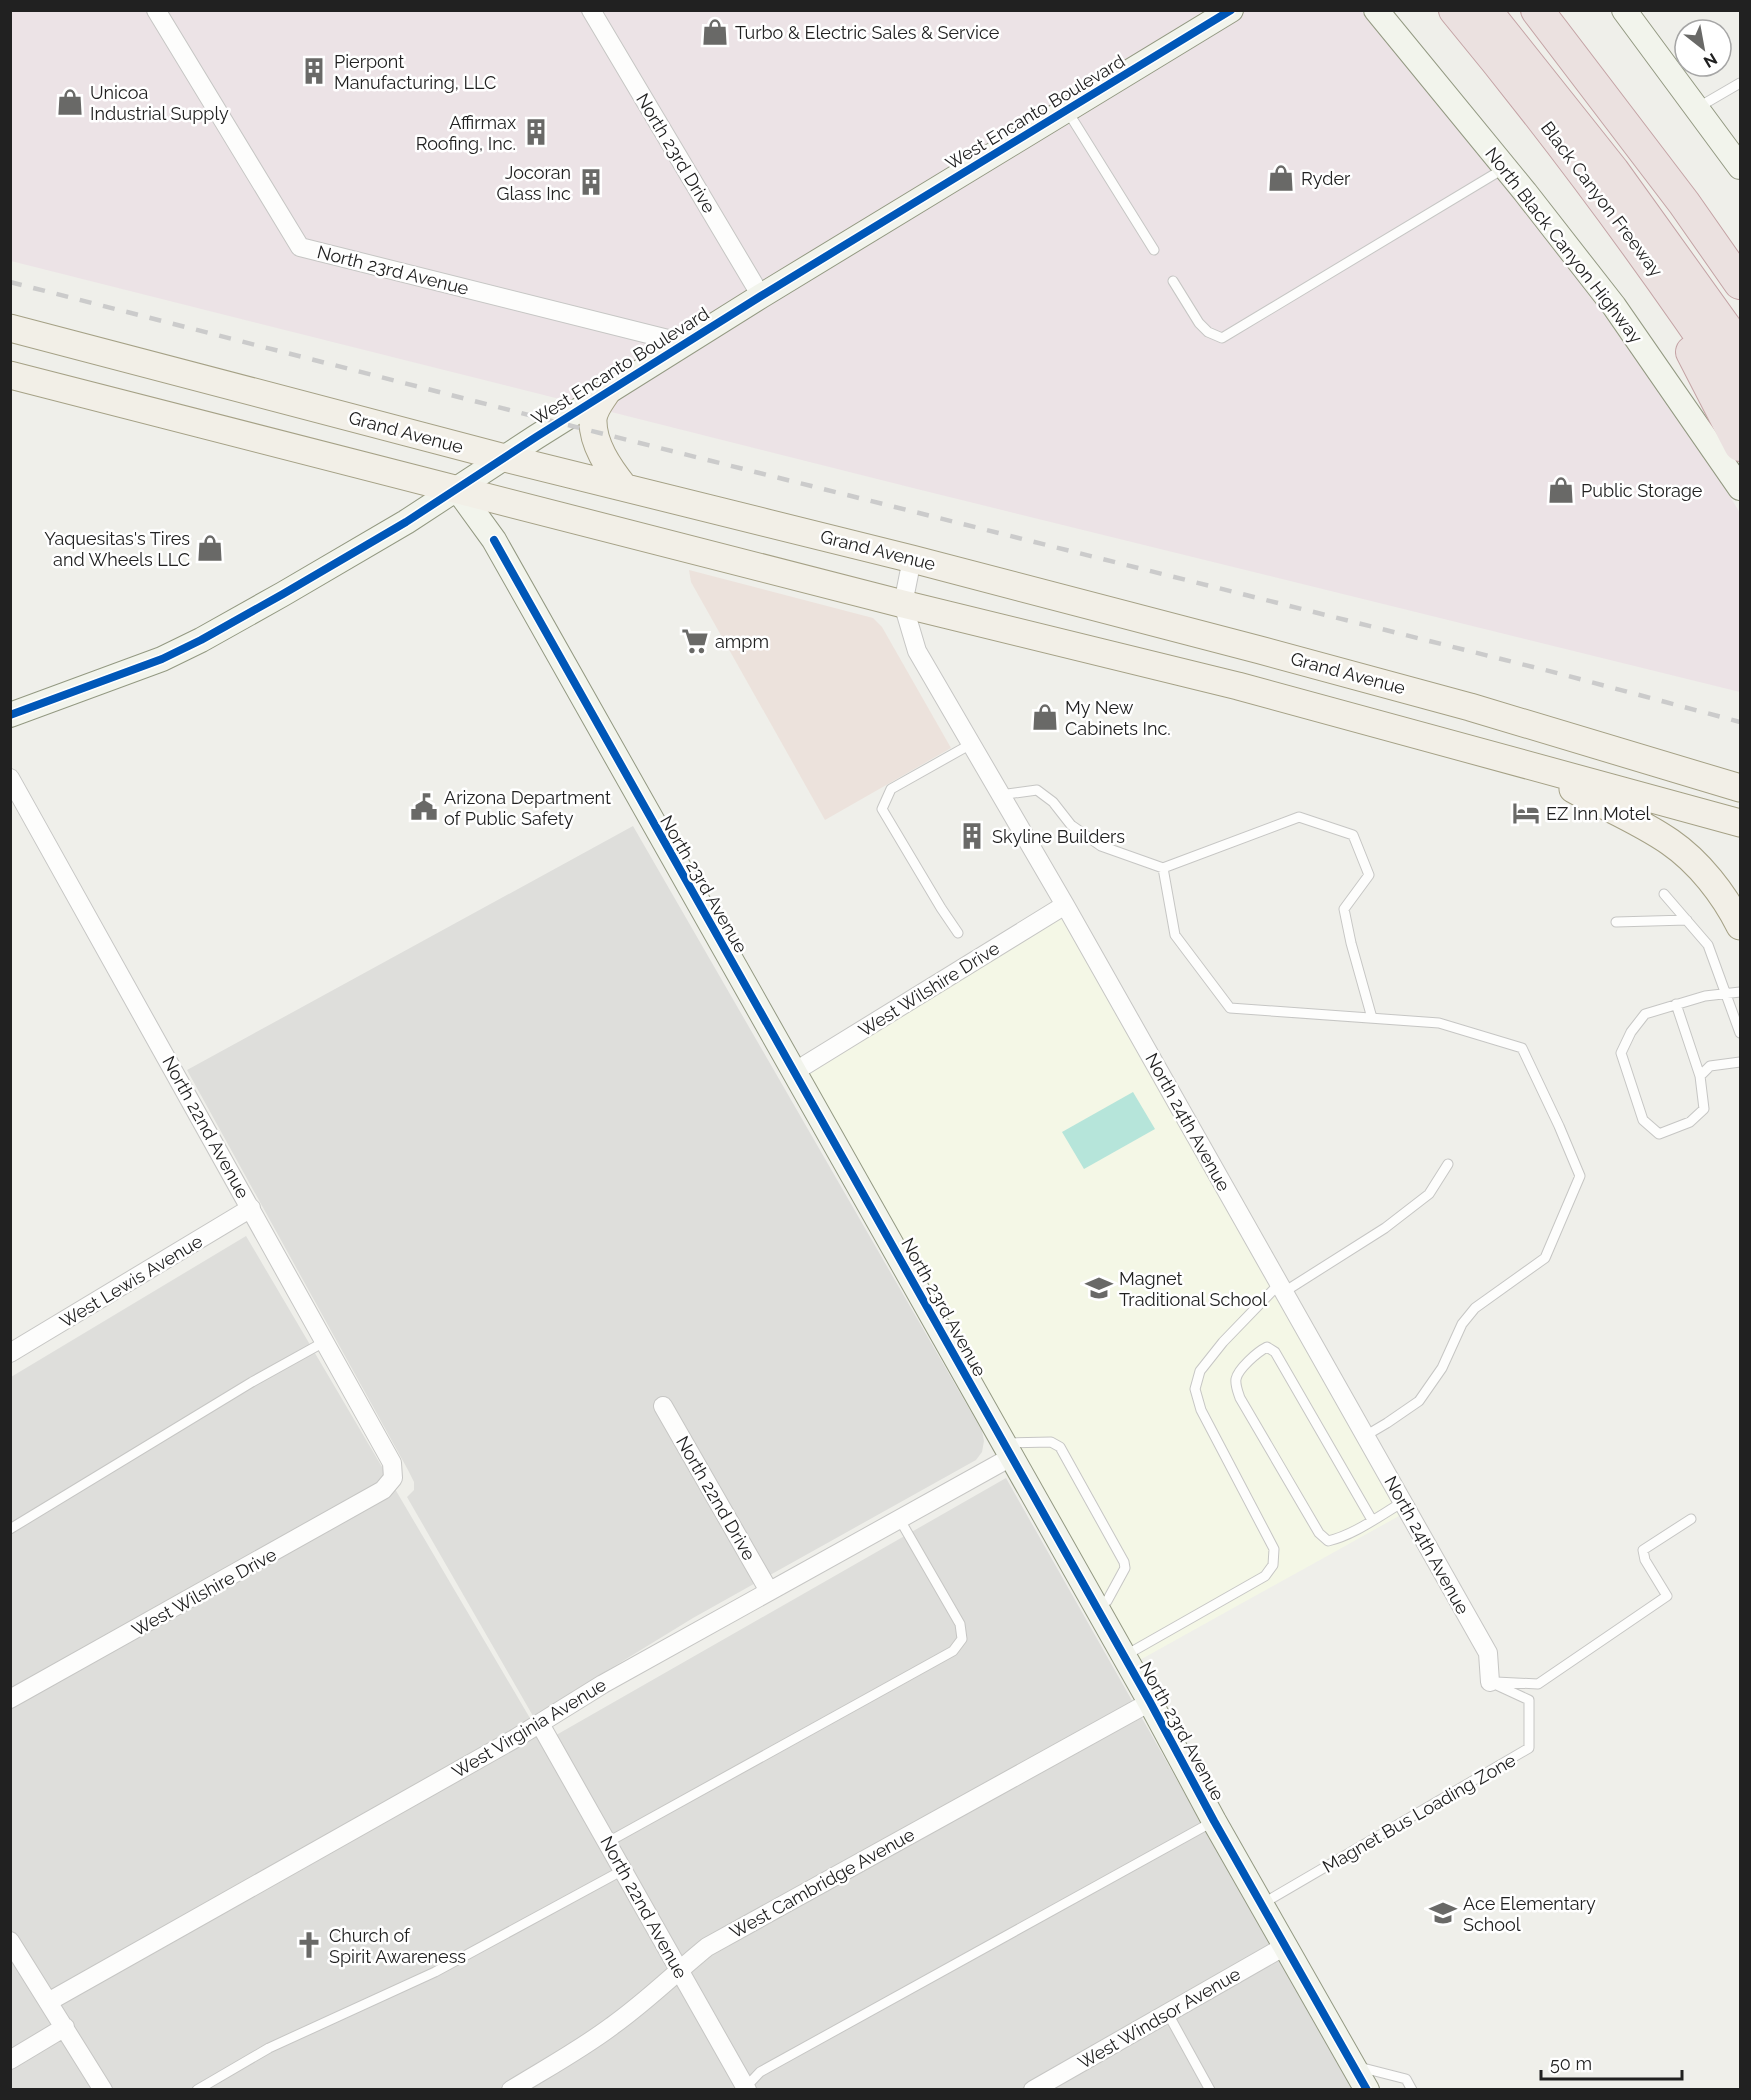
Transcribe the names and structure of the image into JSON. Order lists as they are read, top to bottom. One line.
{"streets":{"highway":["Black Canyon Freeway"],"main road":["Grand Avenue"],"street":["West Encanto Boulevard","North 23rd Drive","North Black Canyon Highway","North 23rd Avenue","West Wilshire Drive","North 24th Avenue","North 22nd Avenue","West Lewis Avenue","North 22nd Drive","West Virginia Avenue","West Cambridge Avenue","West Windsor Avenue"],"lane":["Magnet Bus Loading Zone"]},"crossings":[["West Encanto Boulevard","North 23rd Drive"],["West Encanto Boulevard","North 23rd Avenue"],["West Encanto Boulevard","Grand Avenue"],["North 23rd Avenue","West Wilshire Drive"],["North 23rd Avenue","West Virginia Avenue"],["North 23rd Avenue","Magnet Bus Loading Zone"],["North 23rd Avenue","West Cambridge Avenue"],["North 23rd Avenue","West Windsor Avenue"],["Grand Avenue","North 24th Avenue"],["West Wilshire Drive","North 24th Avenue"],["West Wilshire Drive","North 22nd Avenue"],["North 24th Avenue","Magnet Bus Loading Zone"],["North 22nd Avenue","West Lewis Avenue"],["North 22nd Avenue","West Virginia Avenue"],["North 22nd Avenue","West Cambridge Avenue"],["North 22nd Drive","West Virginia Avenue"]],"places":{"shop":["Turbo & Electric Sales & Service","Unicoa Industrial Supply","Ryder","Public Storage","Yaquesitas's Tires and Wheels LLC","My New Cabinets Inc."],"building":["Pierpont Manufacturing, LLC","Affirmax Roofing, Inc.","Jocoran Glass Inc","Skyline Builders"],"supermarket":["ampm"],"public building":["Arizona Department of Public Safety"],"hotel":["EZ Inn Motel"],"school or university":["Magnet Traditional School","Ace Elementary School"],"church":["Church of Spirit Awareness"]},"scale_bar":"50 m","north":"bottom right"}
